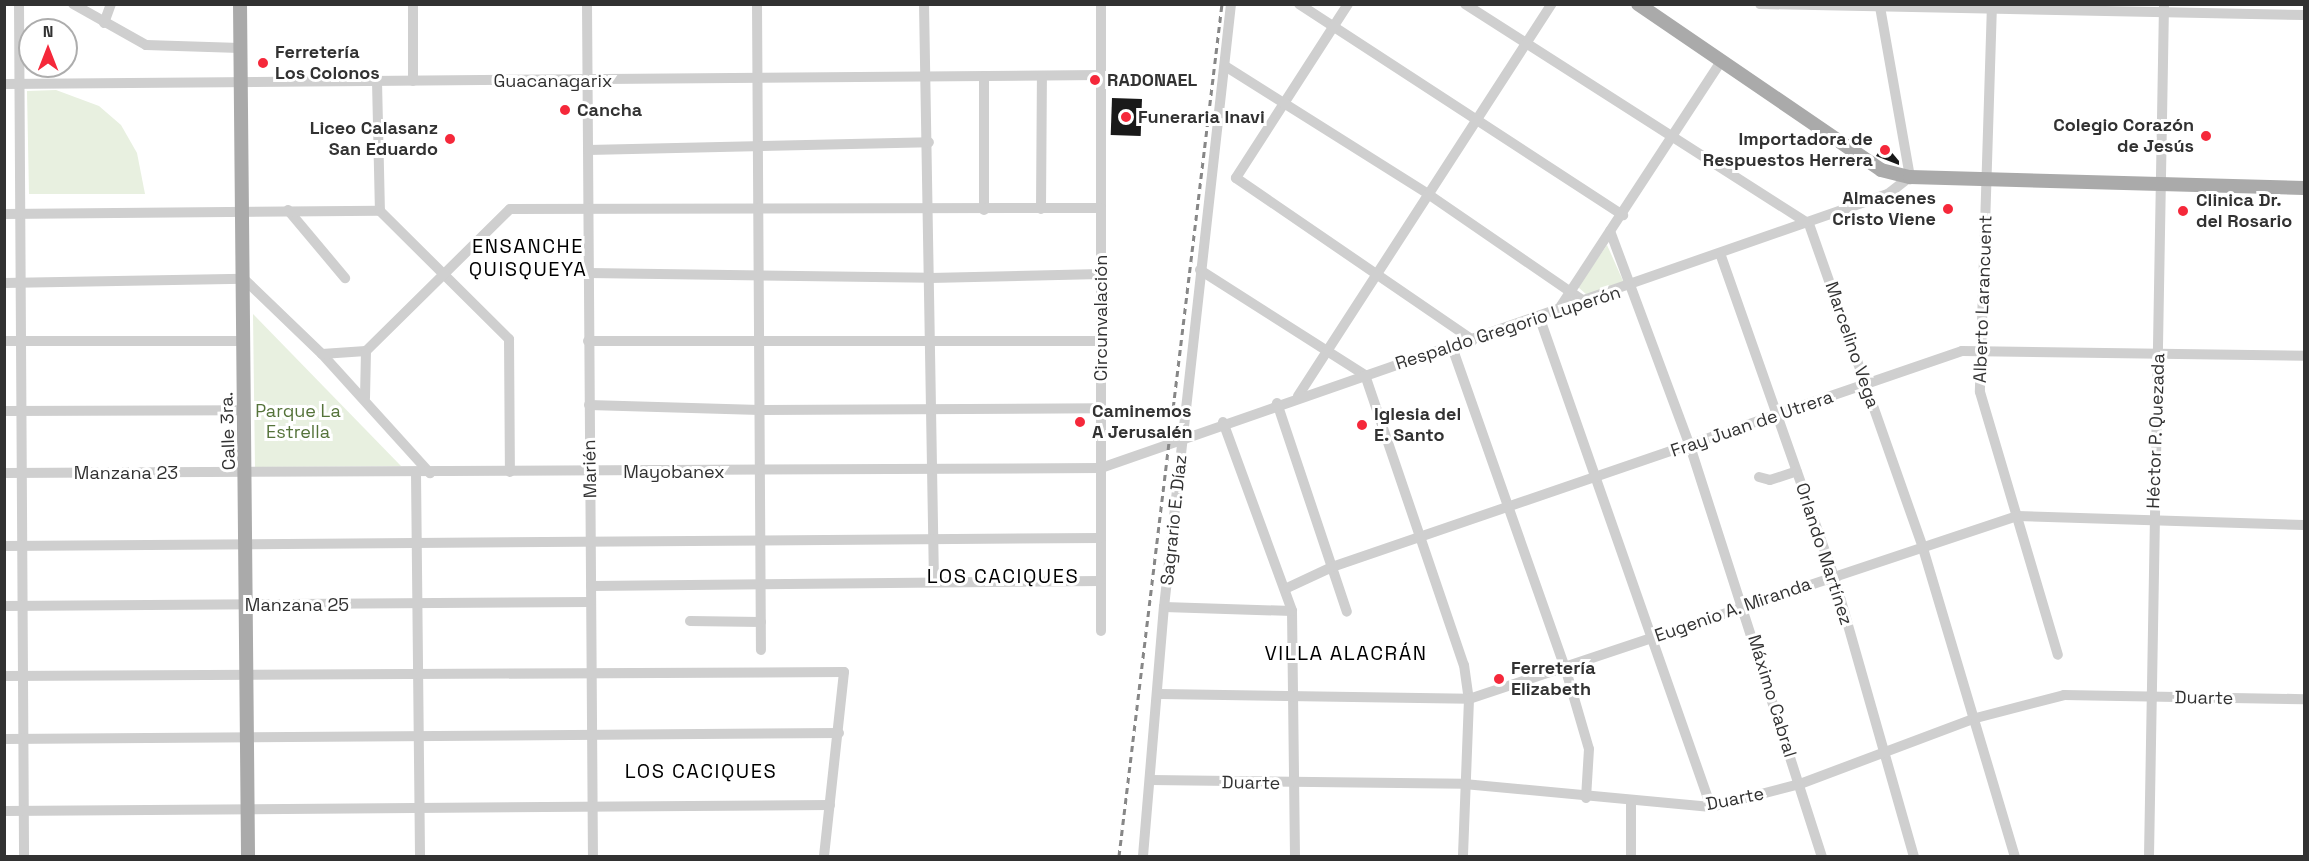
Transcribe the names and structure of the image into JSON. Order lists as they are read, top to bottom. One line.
{"streets":{"main road":["Calle 3ra."],"street":["Guacanagarix","Alberto Larancuent","Circunvalación","Respaldo Gregorio Luperón","Marcelino Vega","Fray Juan de Utrera","Héctor P. Quezada","Marién","Mayobanex","Manzana 23","Sagrario E. Díaz","Orlando Martínez","Manzana 25","Eugenio A. Miranda","Máximo Cabral","Duarte"]},"crossings":[["Guacanagarix","Circunvalación"],["Guacanagarix","Calle 3ra."],["Guacanagarix","Marién"],["Alberto Larancuent","Fray Juan de Utrera"],["Alberto Larancuent","Eugenio A. Miranda"],["Circunvalación","Respaldo Gregorio Luperón"],["Circunvalación","Mayobanex"],["Respaldo Gregorio Luperón","Marcelino Vega"],["Respaldo Gregorio Luperón","Mayobanex"],["Respaldo Gregorio Luperón","Sagrario E. Díaz"],["Respaldo Gregorio Luperón","Orlando Martínez"],["Respaldo Gregorio Luperón","Máximo Cabral"],["Marcelino Vega","Fray Juan de Utrera"],["Marcelino Vega","Eugenio A. Miranda"],["Marcelino Vega","Duarte"],["Fray Juan de Utrera","Héctor P. Quezada"],["Fray Juan de Utrera","Orlando Martínez"],["Fray Juan de Utrera","Máximo Cabral"],["Calle 3ra.","Mayobanex"],["Calle 3ra.","Manzana 23"],["Calle 3ra.","Manzana 25"],["Héctor P. Quezada","Eugenio A. Miranda"],["Héctor P. Quezada","Duarte"],["Marién","Mayobanex"],["Marién","Manzana 25"],["Mayobanex","Manzana 23"],["Sagrario E. Díaz","Eugenio A. Miranda"],["Sagrario E. Díaz","Duarte"],["Orlando Martínez","Eugenio A. Miranda"],["Orlando Martínez","Duarte"],["Eugenio A. Miranda","Máximo Cabral"],["Máximo Cabral","Duarte"]],"districts":["ENSANCHE QUISQUEYA","LOS CACIQUES","VILLA ALACRÁN","LOS CACIQUES"],"parks":["Parque La Estrella"],"places":["Ferretería Los Colonos","RADONAEL","Cancha","Funeraria Inavi","Colegio Corazón de Jesús","Liceo Calasanz San Eduardo","Importadora de Respuestos Herrera","Almacenes Cristo Viene","Clinica Dr. del Rosario","Caminemos A Jerusalén","Iglesia del E. Santo","Ferretería Elizabeth"],"north":"top"}
